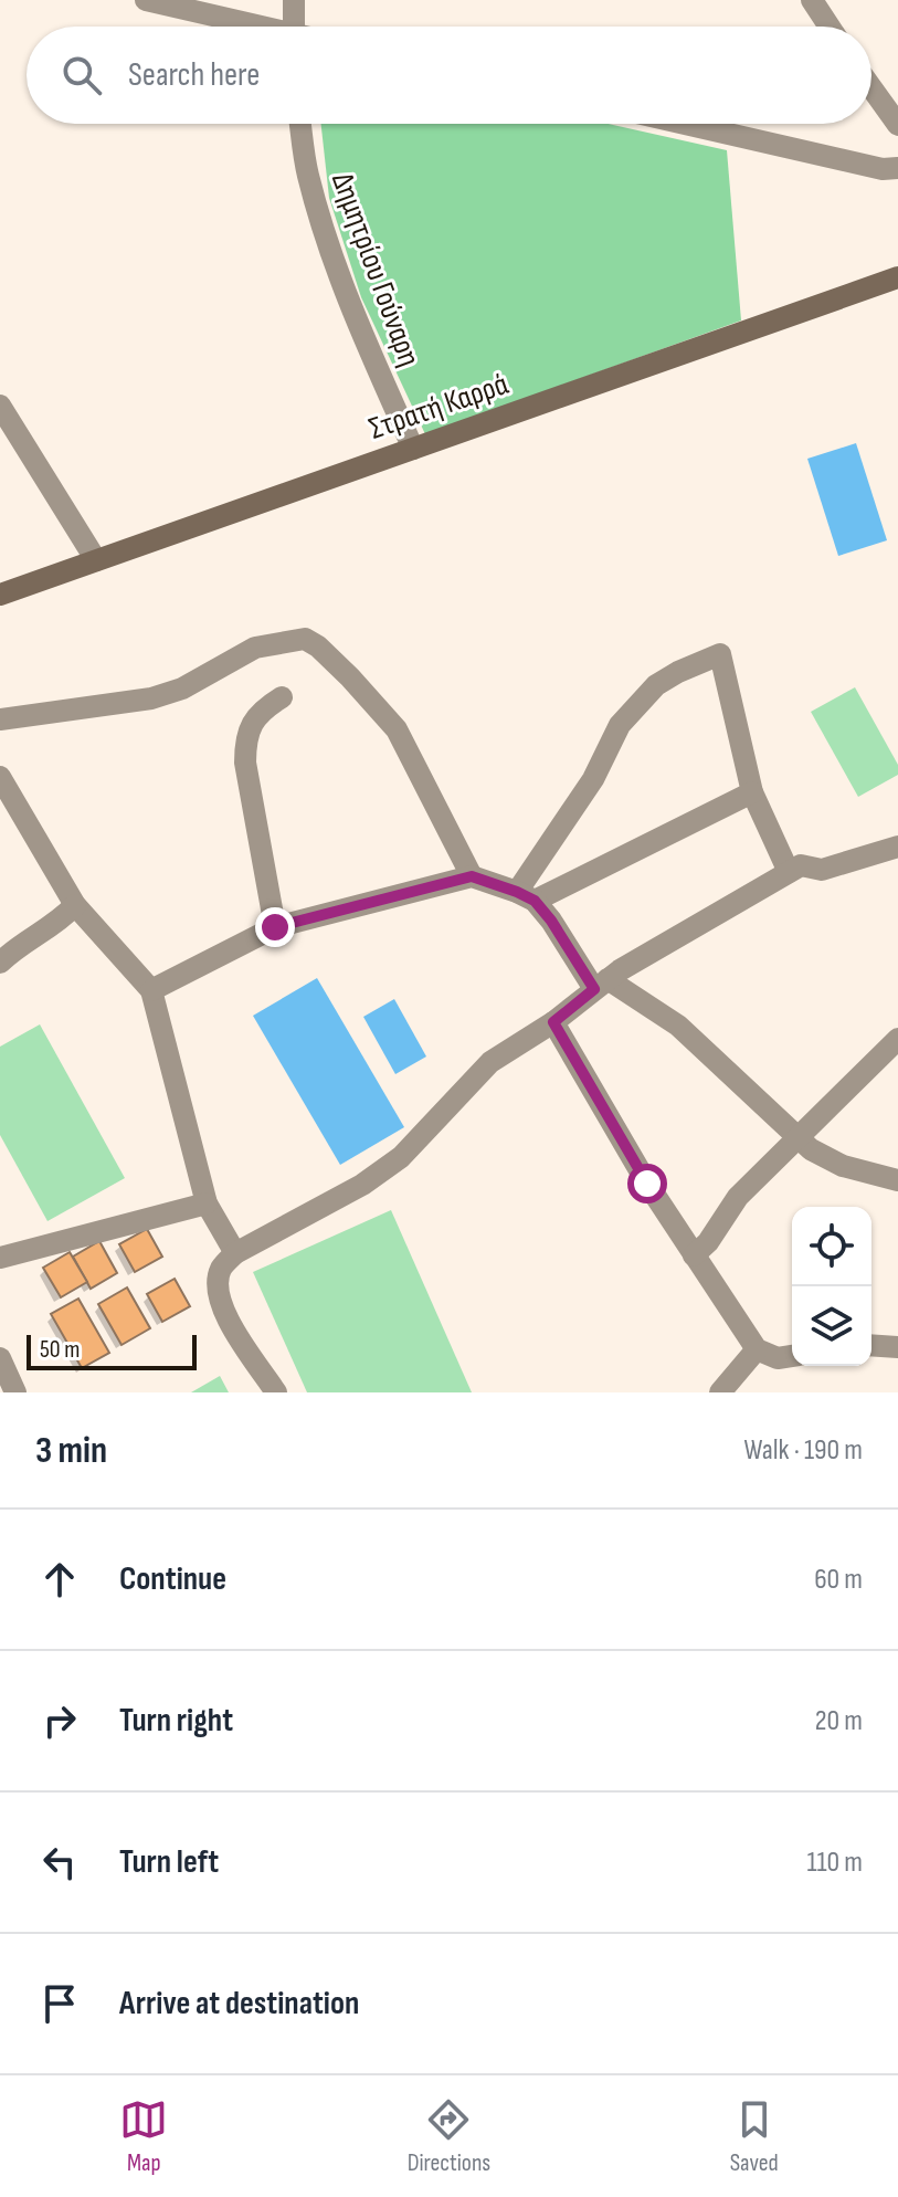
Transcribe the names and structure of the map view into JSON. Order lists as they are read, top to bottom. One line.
{"streets":{"street":["Δημητρίου Γούναρη","Στρατή Καρρά"]},"crossings":[["Δημητρίου Γούναρη","Στρατή Καρρά"]],"scale_bar":"50 m","page":{"search":"Search here","scale":"50 m","heading":["3 min","Walk · 190 m"],"list":[["Continue","60 m"],["Turn right","20 m"],["Turn left","110 m"],"Arrive at destination"],"nav":["Map","Directions","Saved"]}}
